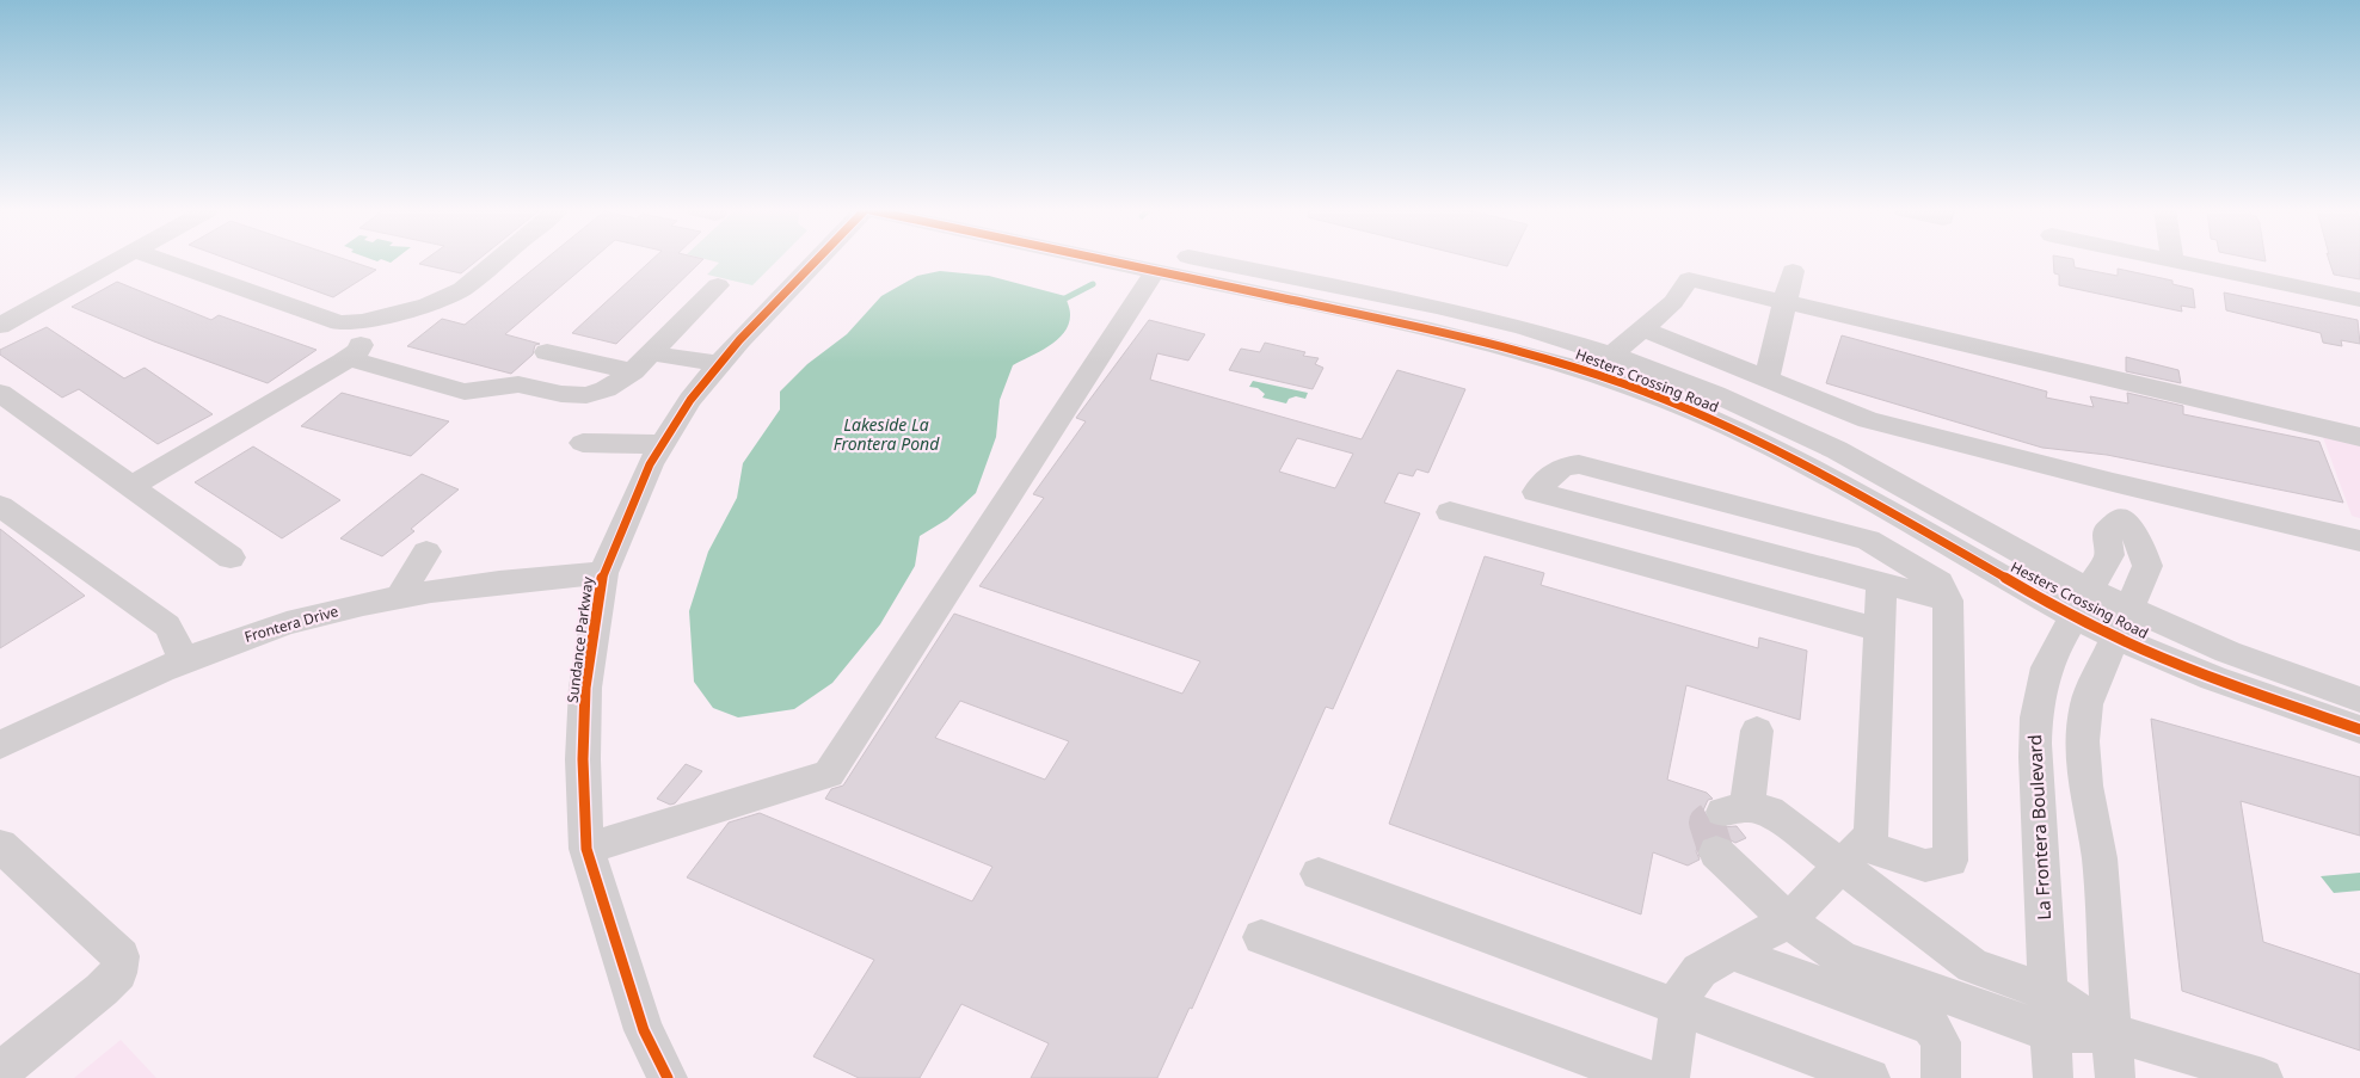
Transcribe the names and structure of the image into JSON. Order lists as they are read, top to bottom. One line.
{"streets":{"street":["Hesters Crossing Road","Frontera Drive","Sundance Parkway","La Frontera Boulevard"]},"crossings":[["Hesters Crossing Road","La Frontera Boulevard"],["Frontera Drive","Sundance Parkway"]],"water":["Lakeside La Frontera Pond"]}
